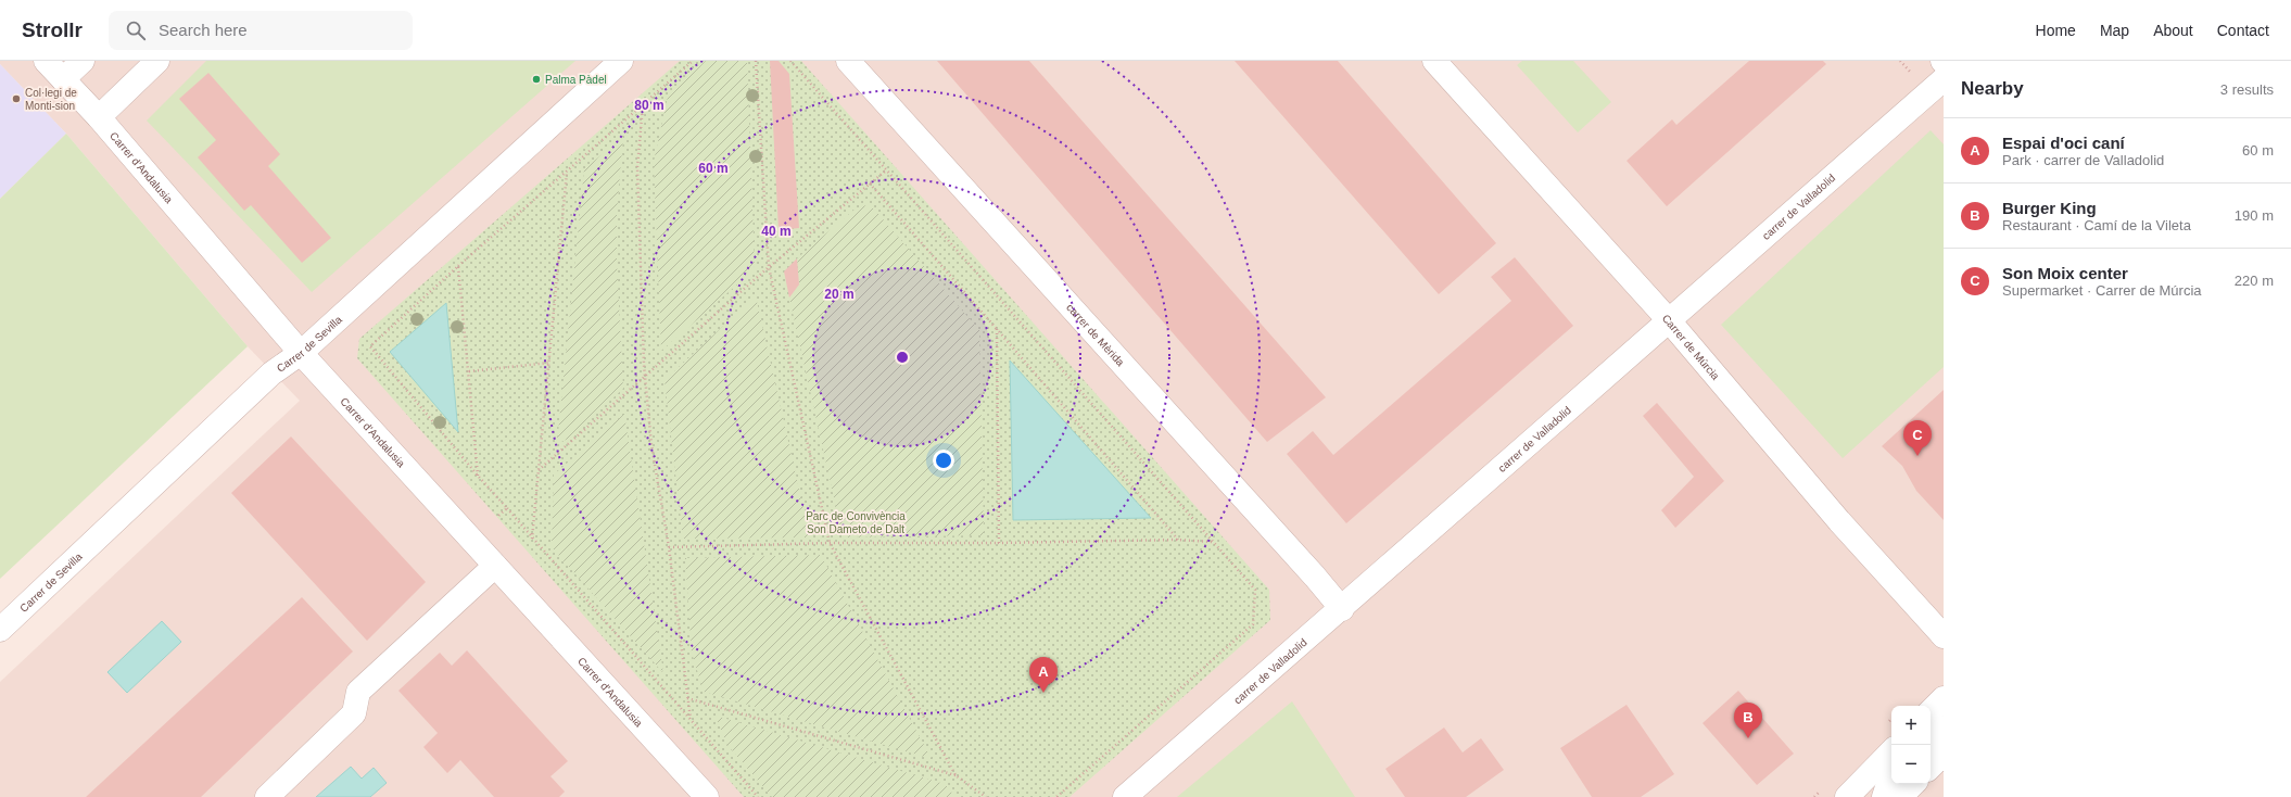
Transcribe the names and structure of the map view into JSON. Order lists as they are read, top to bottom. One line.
{"streets":{"street":["Carrer d'Andalusia","carrer de Valladolid","carrer de Mèrida","Carrer de Sevilla","Carrer de Múrcia"]},"crossings":[["Carrer d'Andalusia","Carrer de Sevilla"],["carrer de Valladolid","carrer de Mèrida"],["carrer de Valladolid","Carrer de Múrcia"]],"parks":["Parc de Convivència Son Dameto de Dalt"],"places":["Palma Pàdel","Col·legi de Monti-sion"],"page":{"header":"Strollr","search":"Search here","nav":["Home","Map","About","Contact"],"heading":["Nearby","3 results"],"list":[{"mark":"A","name":"Espai d'oci caní","note":"Park · carrer de Valladolid","value":"60 m"},{"mark":"B","name":"Burger King","note":"Restaurant · Camí de la Vileta","value":"190 m"},{"mark":"C","name":"Son Moix center","note":"Supermarket · Carrer de Múrcia","value":"220 m"}],"pins":["C","A","B"],"map_buttons":["+","−"]},"rings":["80 m","60 m","40 m","20 m"]}
